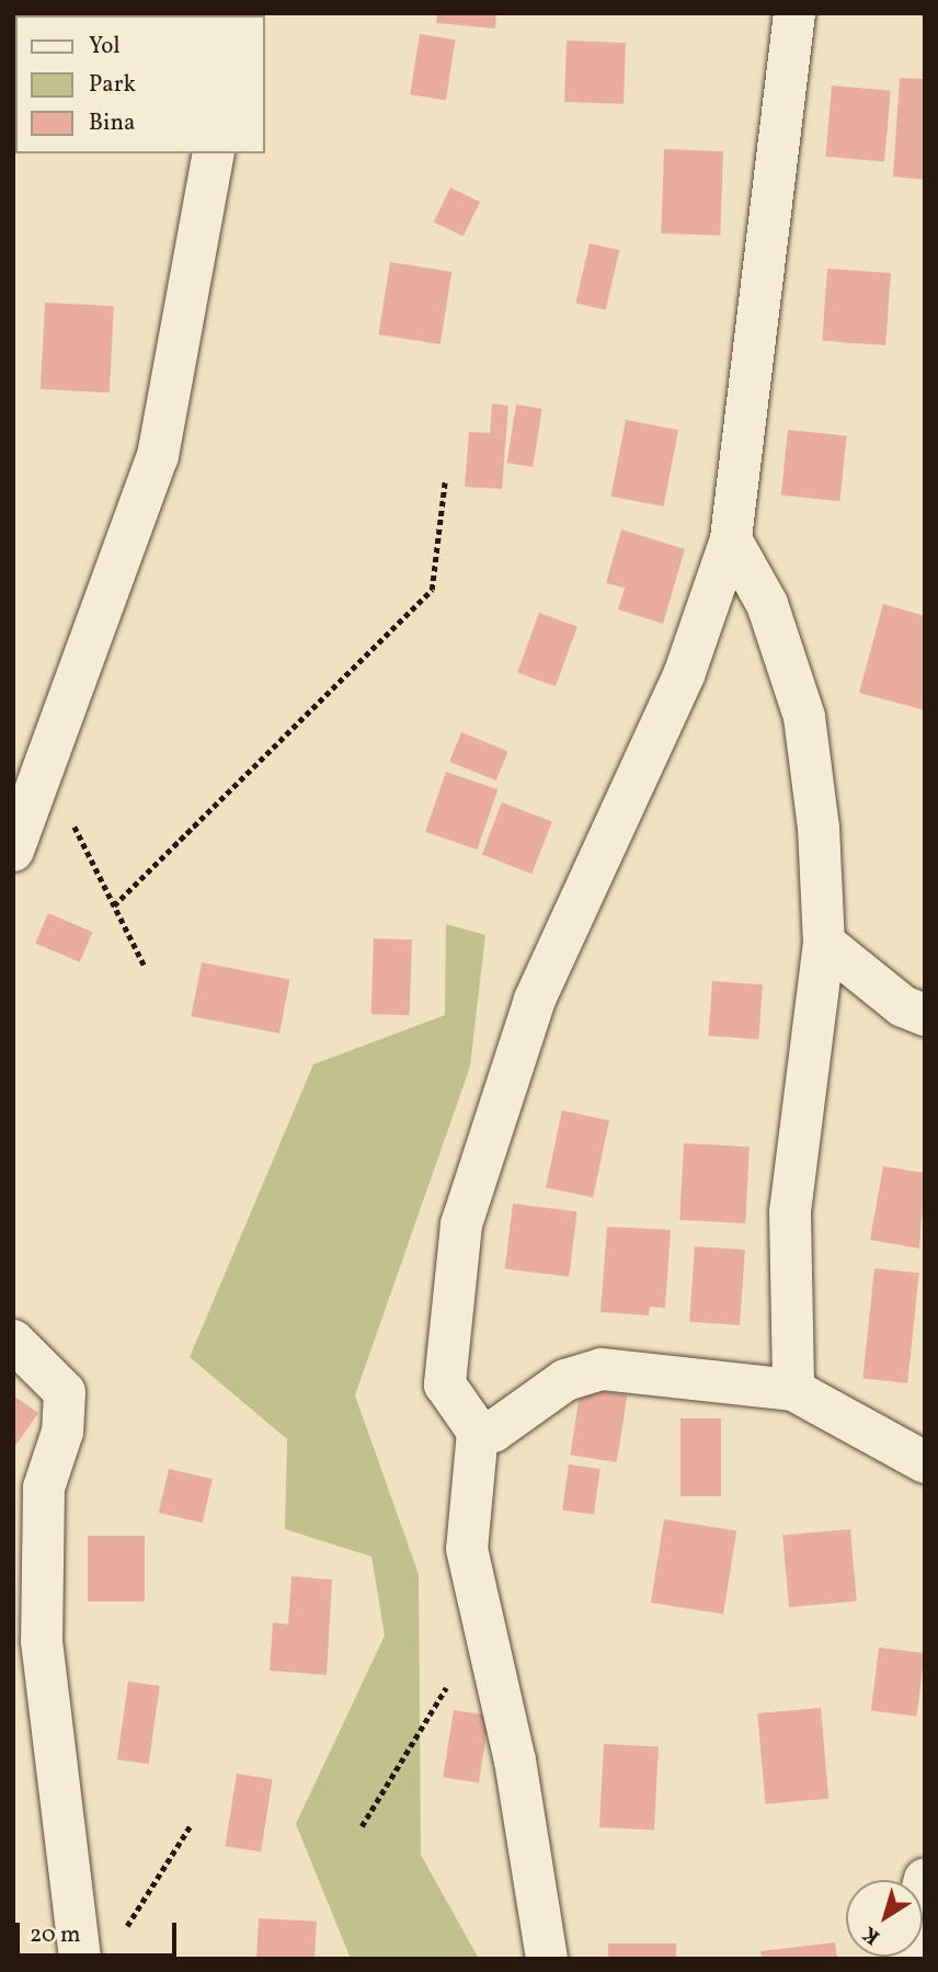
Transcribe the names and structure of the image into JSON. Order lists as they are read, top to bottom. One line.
{"legend":["Yol","Park","Bina"],"scale_bar":"20 m","north":"bottom left"}
